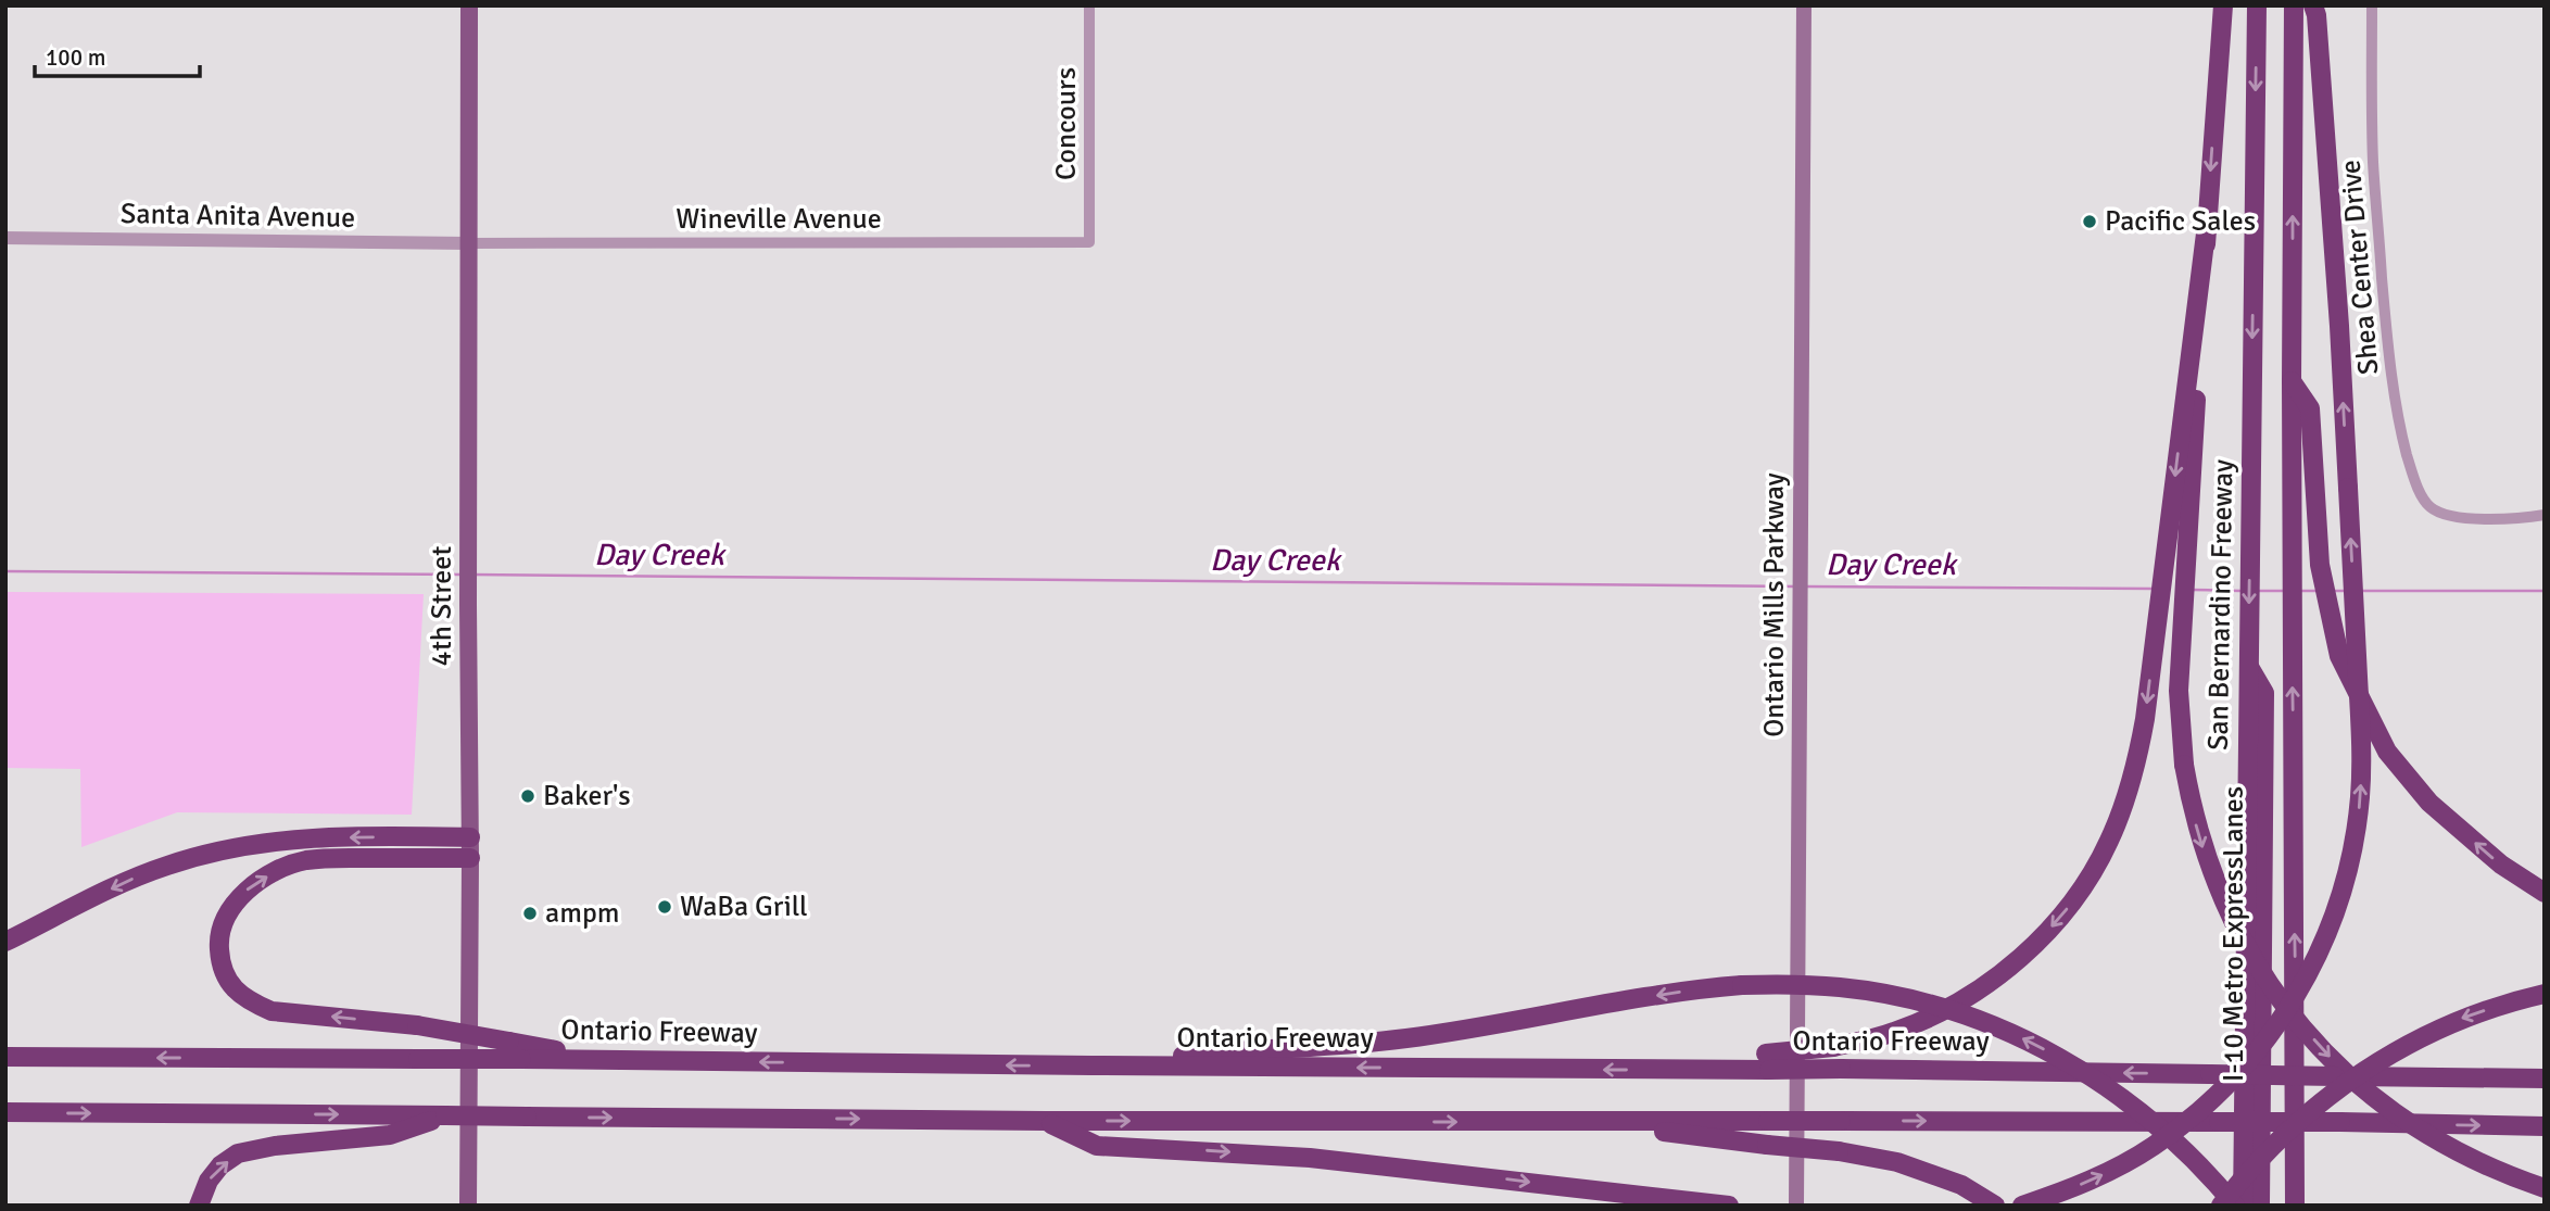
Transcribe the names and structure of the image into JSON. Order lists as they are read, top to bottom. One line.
{"streets":{"highway":["San Bernardino Freeway","I-10 Metro ExpressLanes","Ontario Freeway"],"main road":["Ontario Mills Parkway","4th Street"],"street":["Concours","Santa Anita Avenue","Wineville Avenue","Shea Center Drive"]},"crossings":[["Concours","Wineville Avenue"],["Santa Anita Avenue","Wineville Avenue"],["Santa Anita Avenue","4th Street"],["Wineville Avenue","4th Street"],["San Bernardino Freeway","I-10 Metro ExpressLanes"]],"water":["Day Creek"],"places":["Pacific Sales","Baker's","WaBa Grill","ampm"],"scale_bar":"100 m"}
